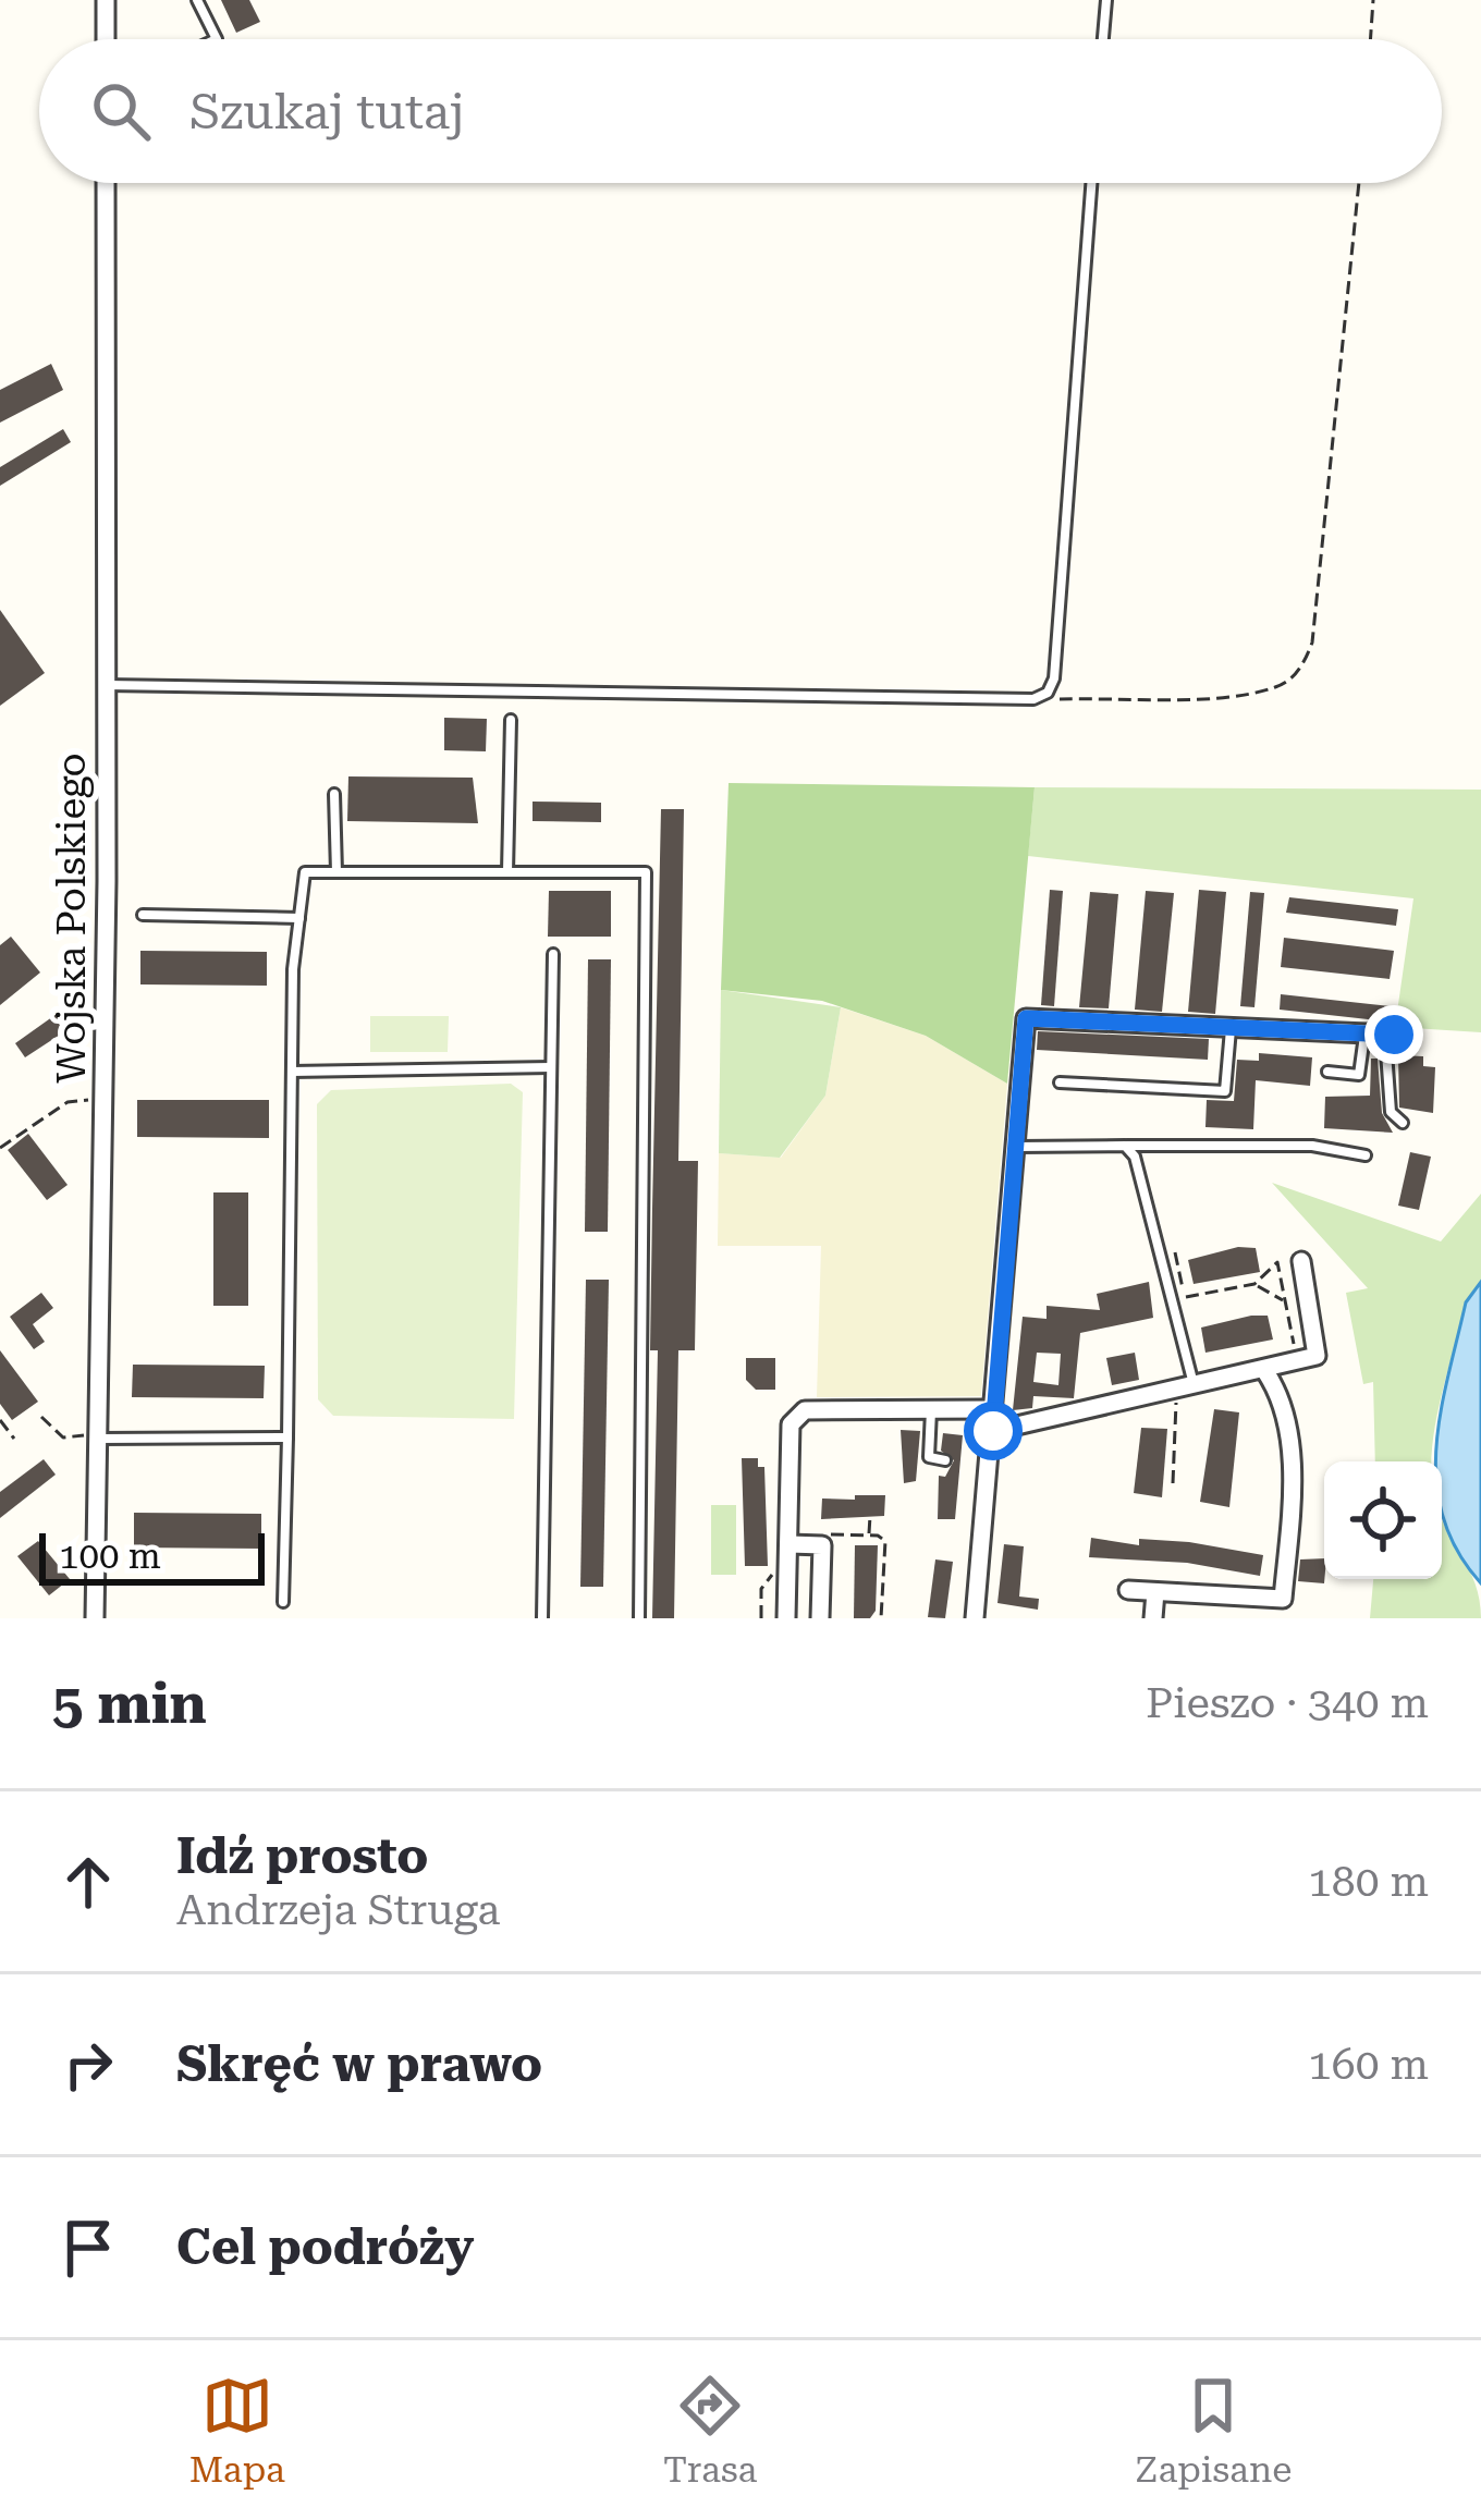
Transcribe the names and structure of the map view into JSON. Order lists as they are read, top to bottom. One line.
{"streets":{"street":["Wojska Polskiego"]},"scale_bar":"100 m","page":{"search":"Szukaj tutaj","scale":"100 m","heading":["5 min","Pieszo · 340 m"],"list":[["Idź prosto","Andrzeja Struga","180 m"],["Skręć w prawo","160 m"],"Cel podróży"],"nav":["Mapa","Trasa","Zapisane"]}}
